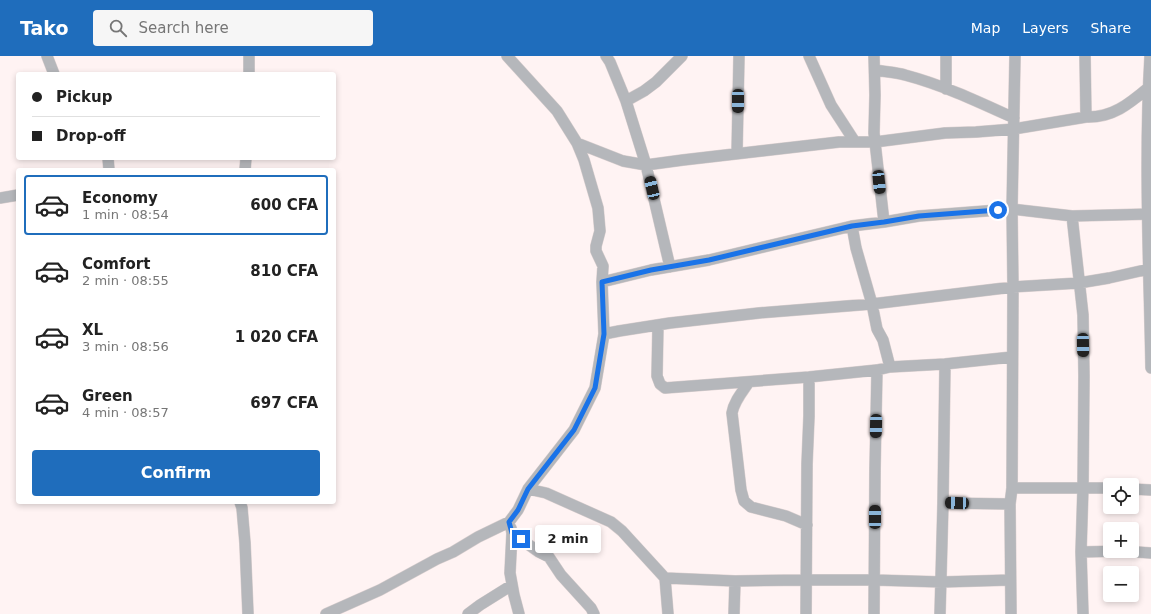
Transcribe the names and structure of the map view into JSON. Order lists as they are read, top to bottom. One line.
{"page":{"header":"Tako","search":"Search here","nav":["Map","Layers","Share"],"banner":["Pickup","Drop-off"],"list":[{"name":"Economy","note":"1 min · 08:54","value":"600 CFA"},{"name":"Comfort","note":"2 min · 08:55","value":"810 CFA"},{"name":"XL","note":"3 min · 08:56","value":"1 020 CFA"},{"name":"Green","note":"4 min · 08:57","value":"697 CFA"}],"buttons":"Confirm","map_buttons":["+","−"],"bubble":"2 min"}}
